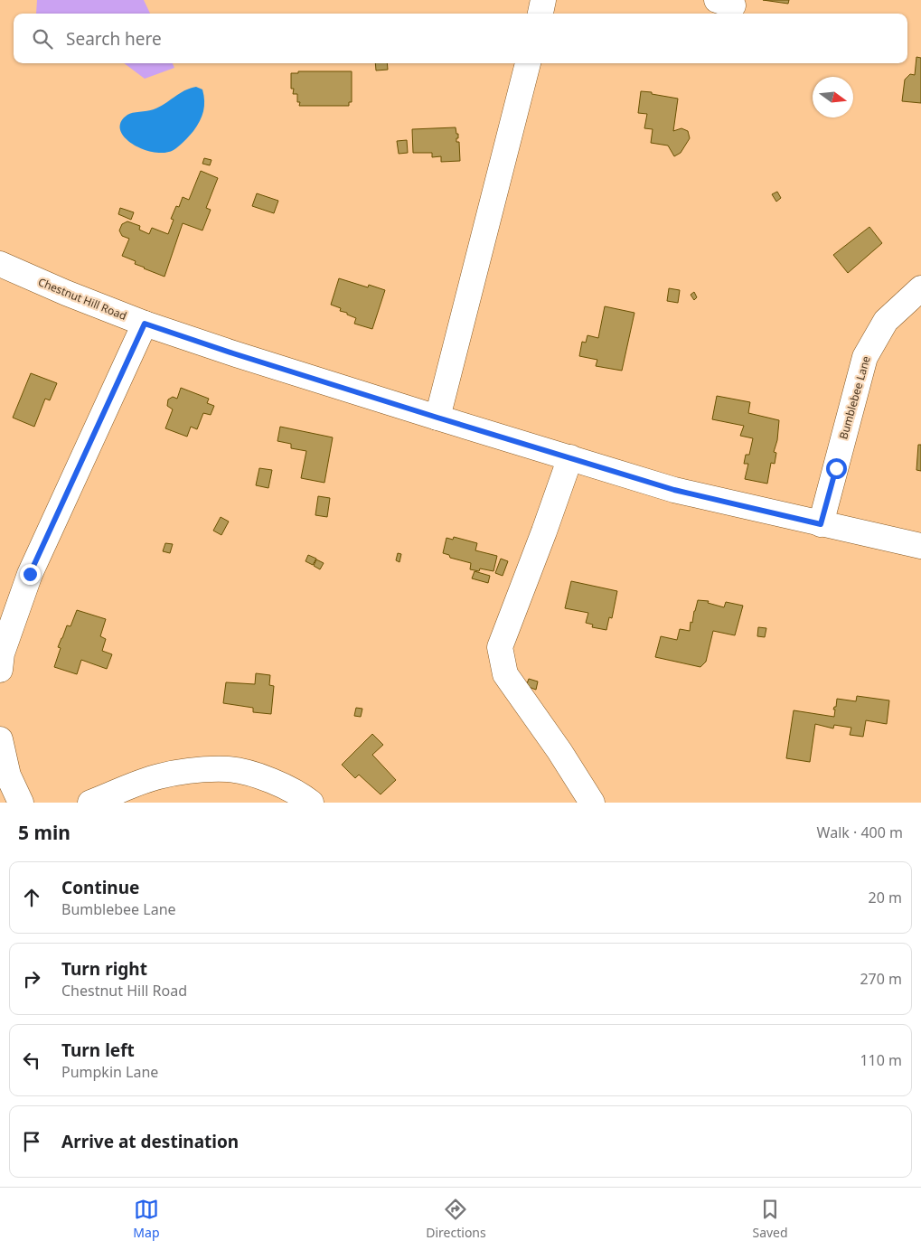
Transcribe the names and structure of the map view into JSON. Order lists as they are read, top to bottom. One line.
{"streets":{"main road":["Chestnut Hill Road","Bumblebee Lane"]},"crossings":[["Chestnut Hill Road","Bumblebee Lane"]],"north":"right","page":{"search":"Search here","heading":["5 min","Walk · 400 m"],"list":[["Continue","Bumblebee Lane","20 m"],["Turn right","Chestnut Hill Road","270 m"],["Turn left","Pumpkin Lane","110 m"],"Arrive at destination"],"nav":["Map","Directions","Saved"]}}
